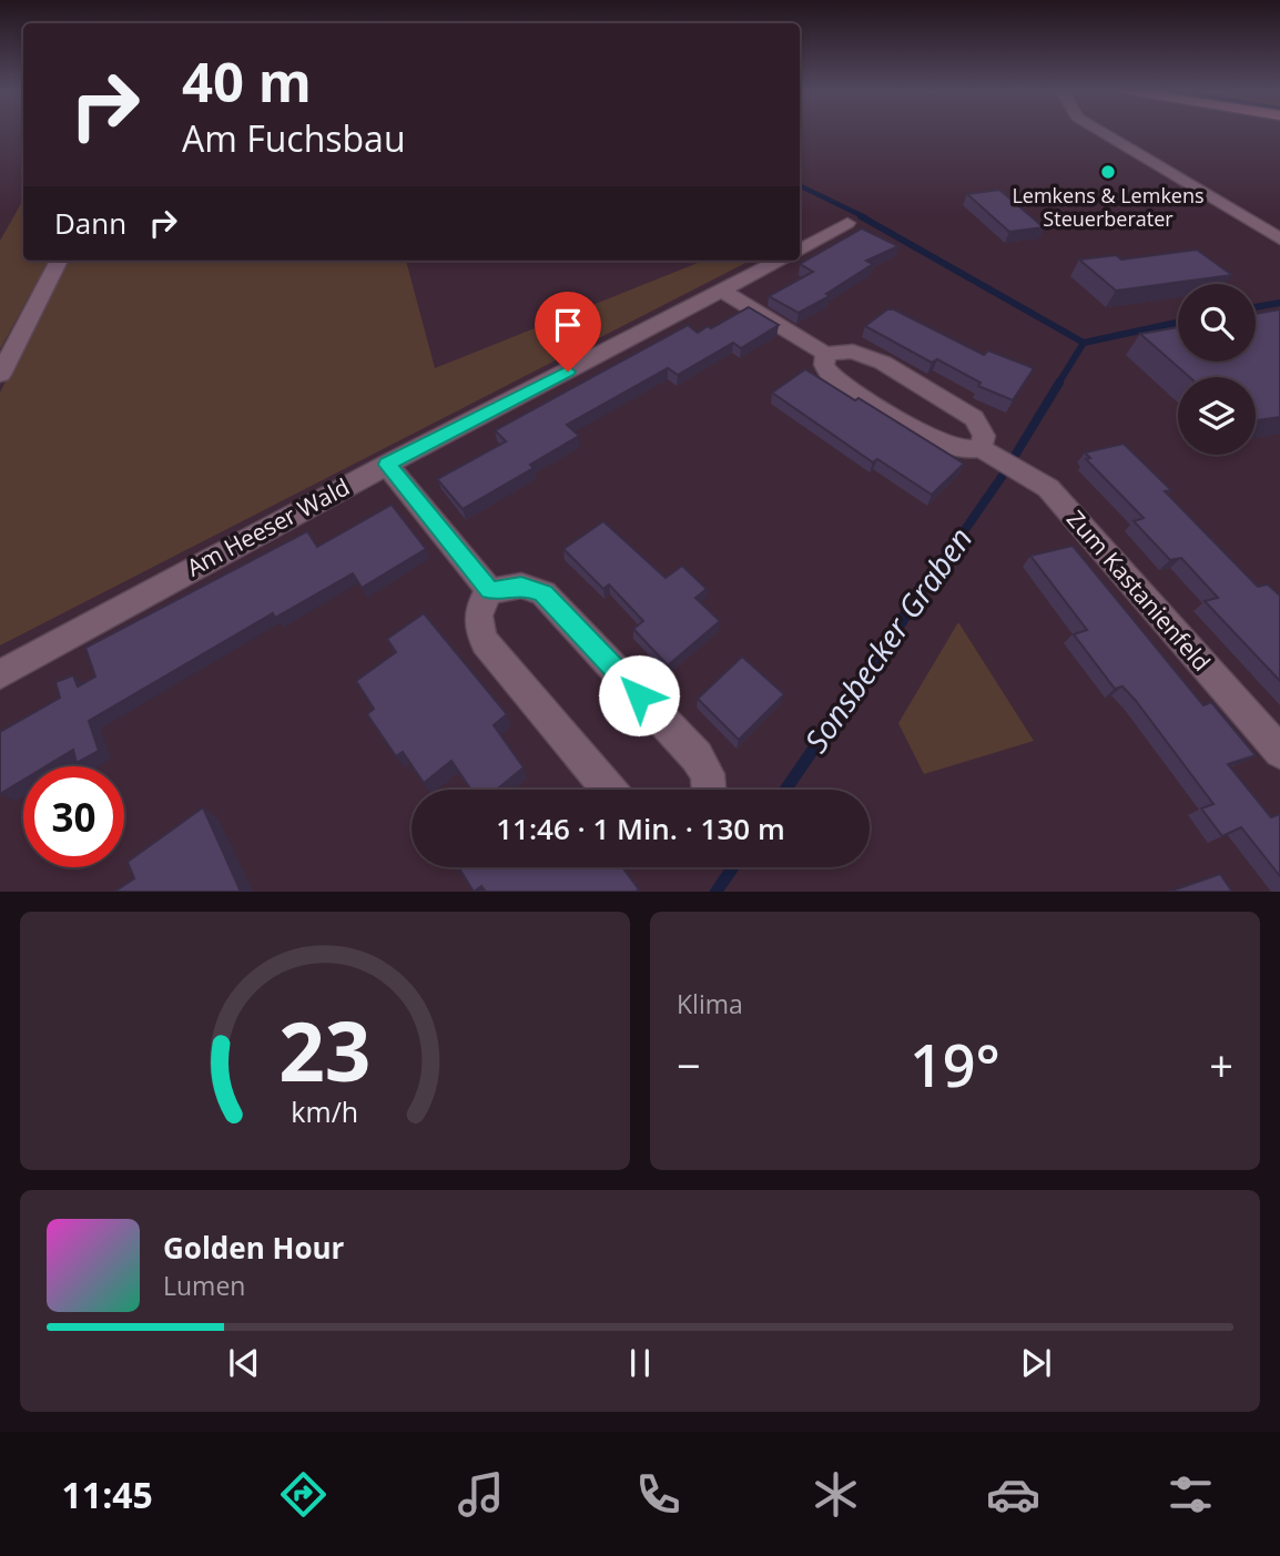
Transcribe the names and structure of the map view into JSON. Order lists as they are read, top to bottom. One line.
{"streets":{"street":["Am Heeser Wald","Zum Kastanienfeld"]},"crossings":[["Am Heeser Wald","Zum Kastanienfeld"]],"water":["Sonsbecker Graben"],"places":["Lemkens & Lemkens Steuerberater"],"page":{"turn":["40 m","Am Fuchsbau"],"then":"Dann","limit":"30","trip":"11:46 · 1 Min. · 130 m","tile":"Klima","heat":["−","19°","+"],"song":["Golden Hour","Lumen"],"tabs":"11:45","gauge":["23","km/h"]}}
